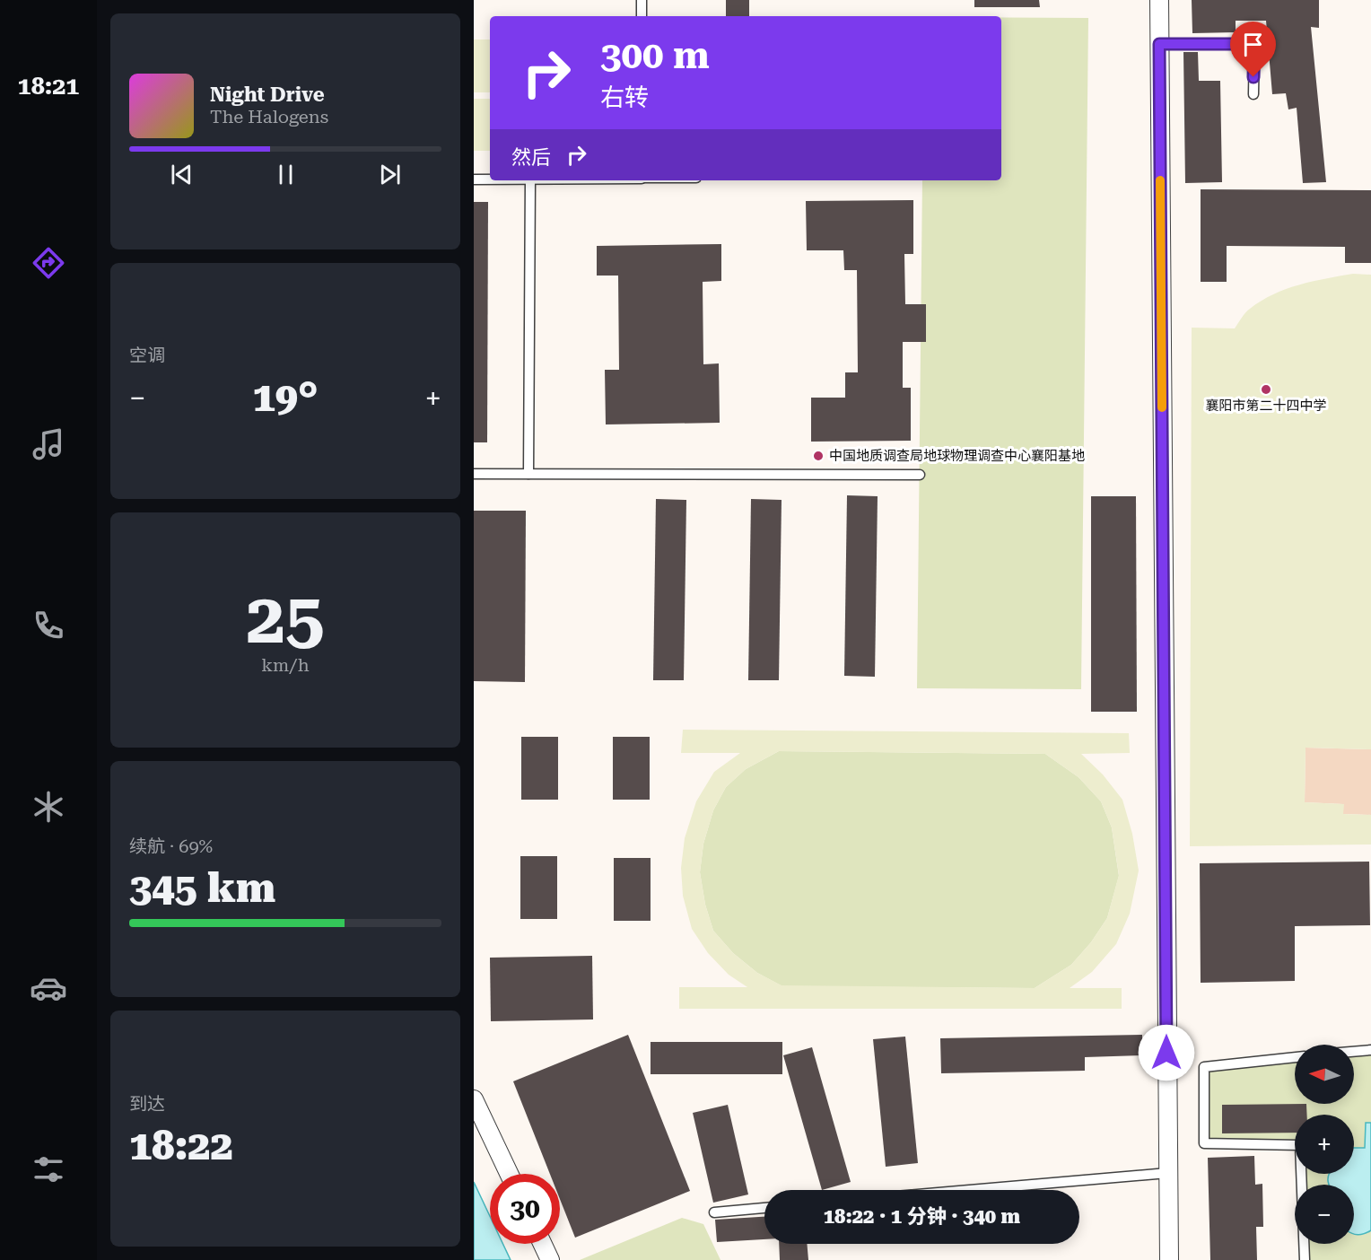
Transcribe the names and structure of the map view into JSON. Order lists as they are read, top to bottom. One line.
{"places":["襄阳市第二十四中学","中国地质调查局地球物理调查中心襄阳基地"],"north":"left","page":{"tabs":"18:21","turn":["300 m","右转"],"song":["Night Drive","The Halogens"],"then":"然后","tile":["空调",["25","km/h"],["续航 · 69%","345 km"],["到达","18:22"]],"heat":["−","19°","+"],"map_buttons":["+","−"],"limit":"30","trip":"18:22 · 1 分钟 · 340 m"}}
